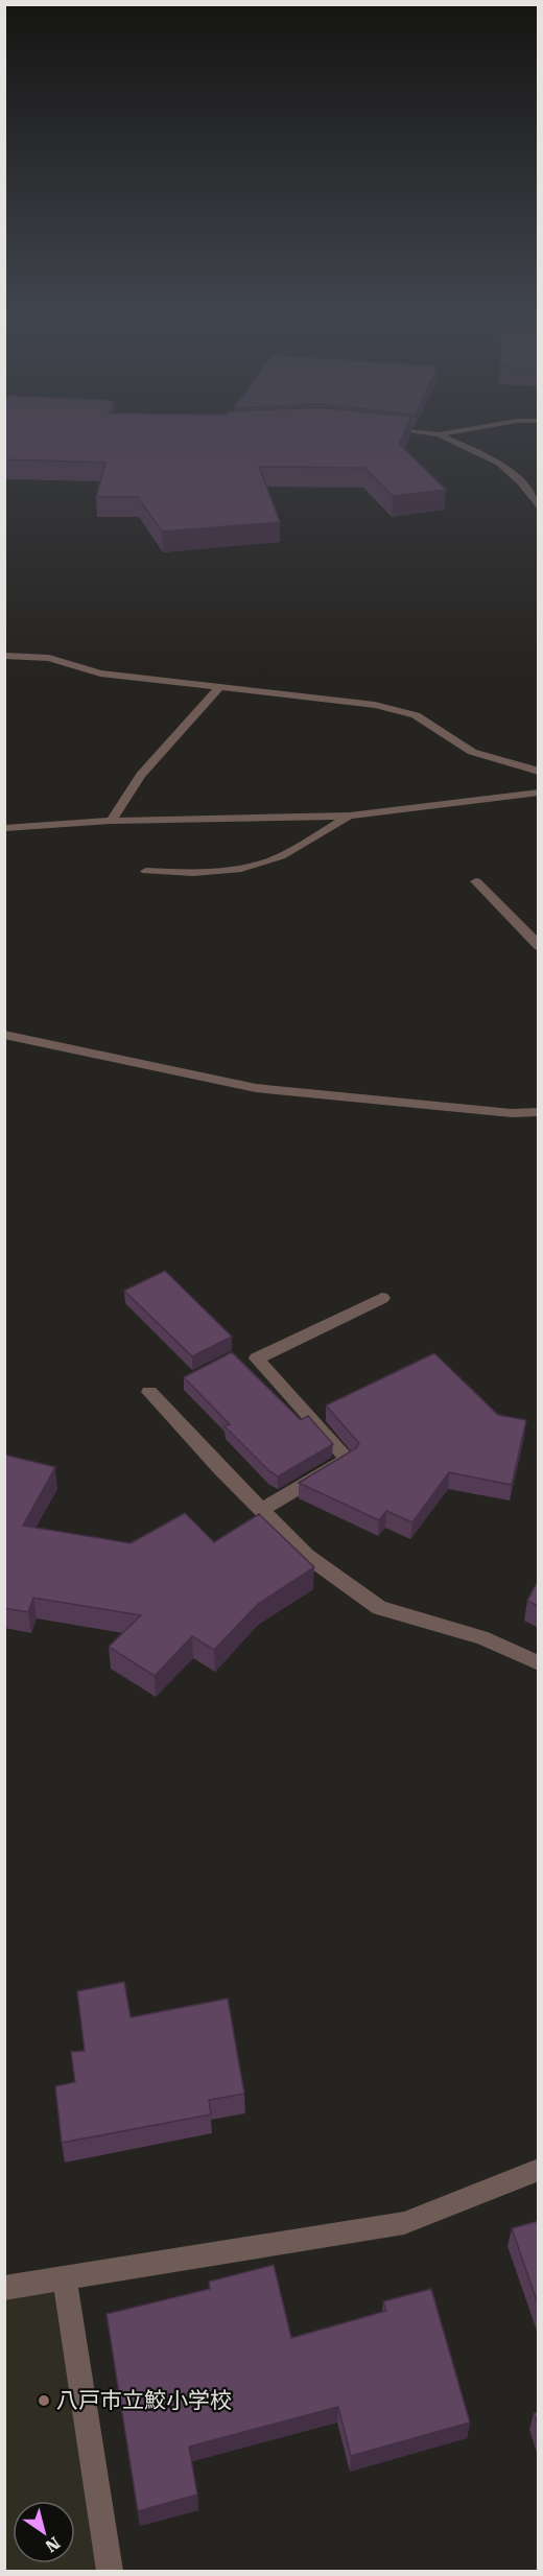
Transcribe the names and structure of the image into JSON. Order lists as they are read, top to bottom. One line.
{"places":["八戸市立鮫小学校"],"north":"bottom right"}
